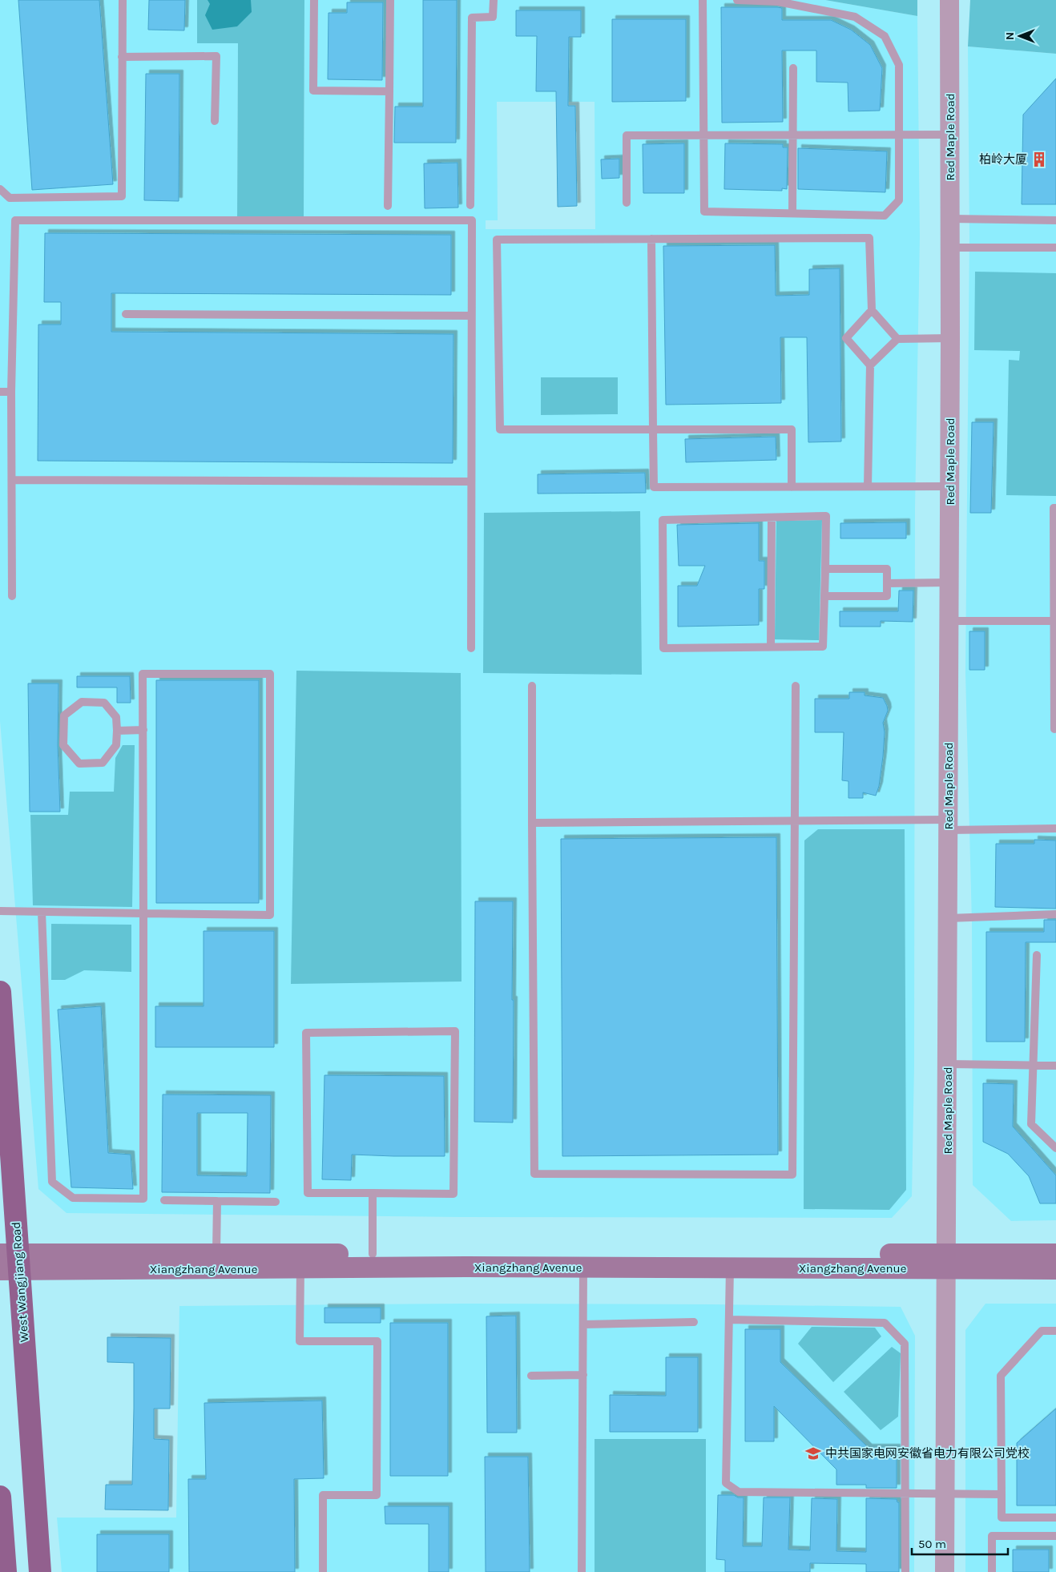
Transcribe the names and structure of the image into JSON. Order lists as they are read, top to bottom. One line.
{"streets":{"main road":["Xiangzhang Avenue","West Wangjiang Road"],"street":["Red Maple Road"]},"crossings":[["Red Maple Road","Xiangzhang Avenue"],["Xiangzhang Avenue","West Wangjiang Road"]],"places":{"building":["柏岭大厦"],"school or university":["中共国家电网安徽省电力有限公司党校"]},"scale_bar":"50 m","north":"left"}
